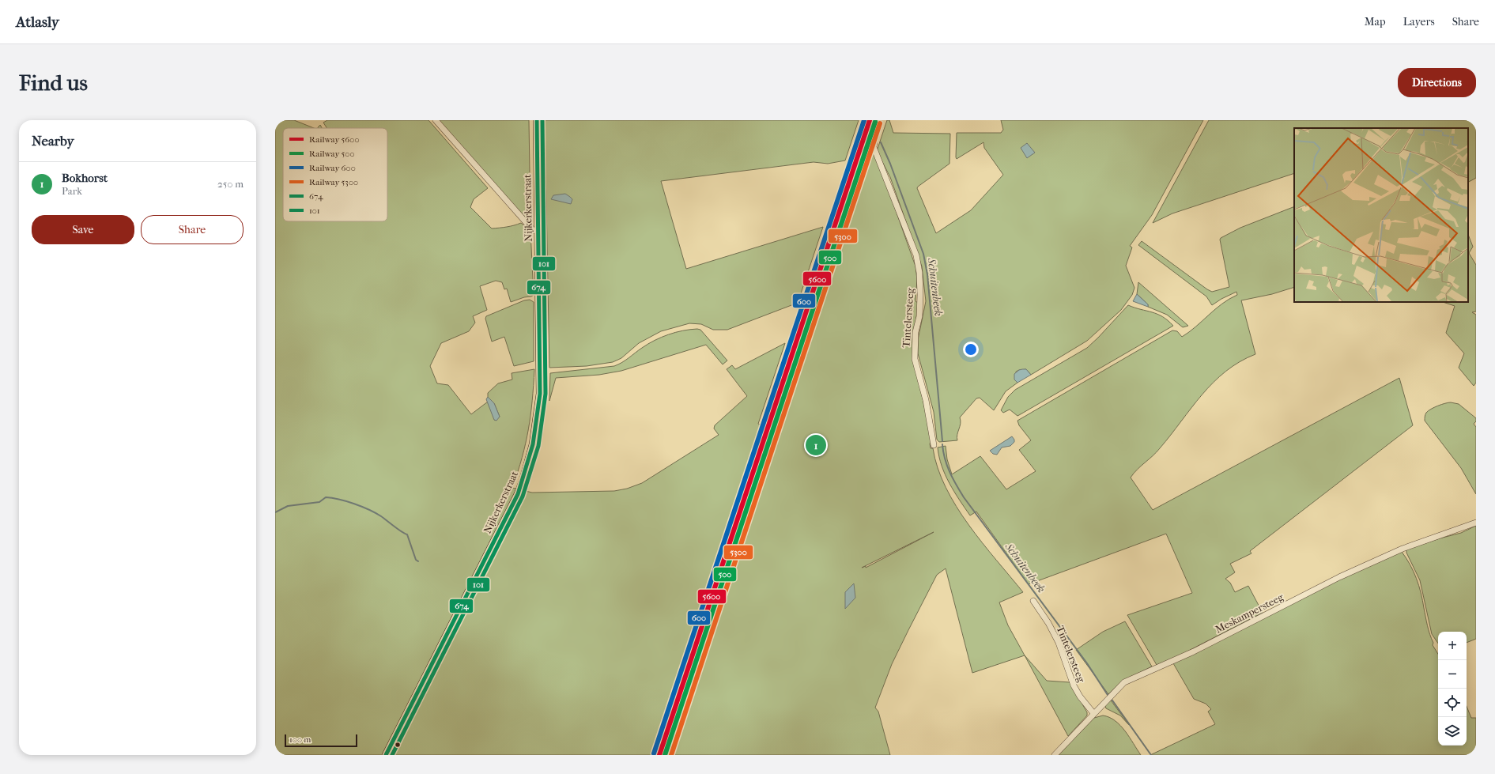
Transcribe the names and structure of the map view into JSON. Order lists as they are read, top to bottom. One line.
{"streets":{"main road":["Nijkerkerstraat"],"street":["Tintelersteeg","Meskampersteeg"]},"crossings":[["Tintelersteeg","Meskampersteeg"]],"water":["Schuitenbeek"],"lines":["rail line 5600","rail line 600","transit line 674","transit line 101","rail line 500","rail line 5300"],"legend":["Railway 5600","Railway 500","Railway 600","Railway 5300","674","101"],"scale_bar":"100 m","page":{"header":"Atlasly","nav":["Map","Layers","Share"],"buttons":["Directions",["Save","Share"]],"title":"Find us","heading":"Nearby","list":[{"mark":"1","name":"Bokhorst","note":"Park","value":"250 m"}],"pins":"1","map_buttons":["+","−"],"scale":"100 m"}}
